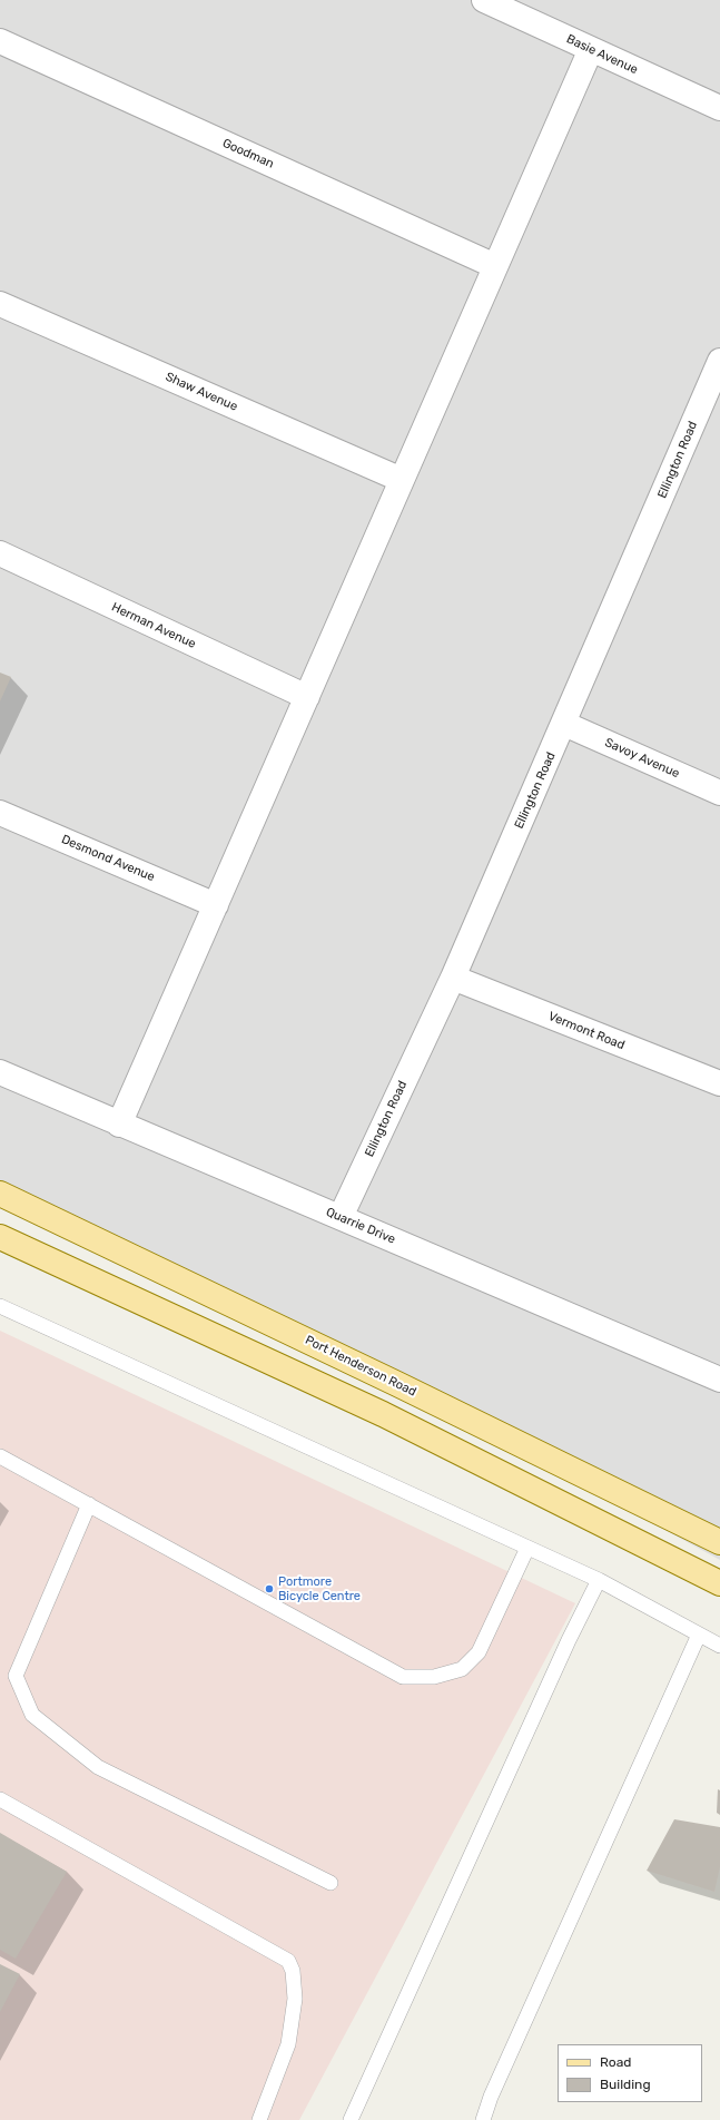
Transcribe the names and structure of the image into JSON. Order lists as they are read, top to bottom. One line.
{"streets":{"main road":["Port Henderson Road"],"street":["Basie Avenue","Goodman","Shaw Avenue","Ellington Road","Herman Avenue","Savoy Avenue","Desmond Avenue","Vermont Road","Quarrie Drive"]},"crossings":[["Ellington Road","Savoy Avenue"],["Ellington Road","Vermont Road"],["Ellington Road","Quarrie Drive"]],"places":["Portmore Bicycle Centre"],"legend":["Road","Building"]}
